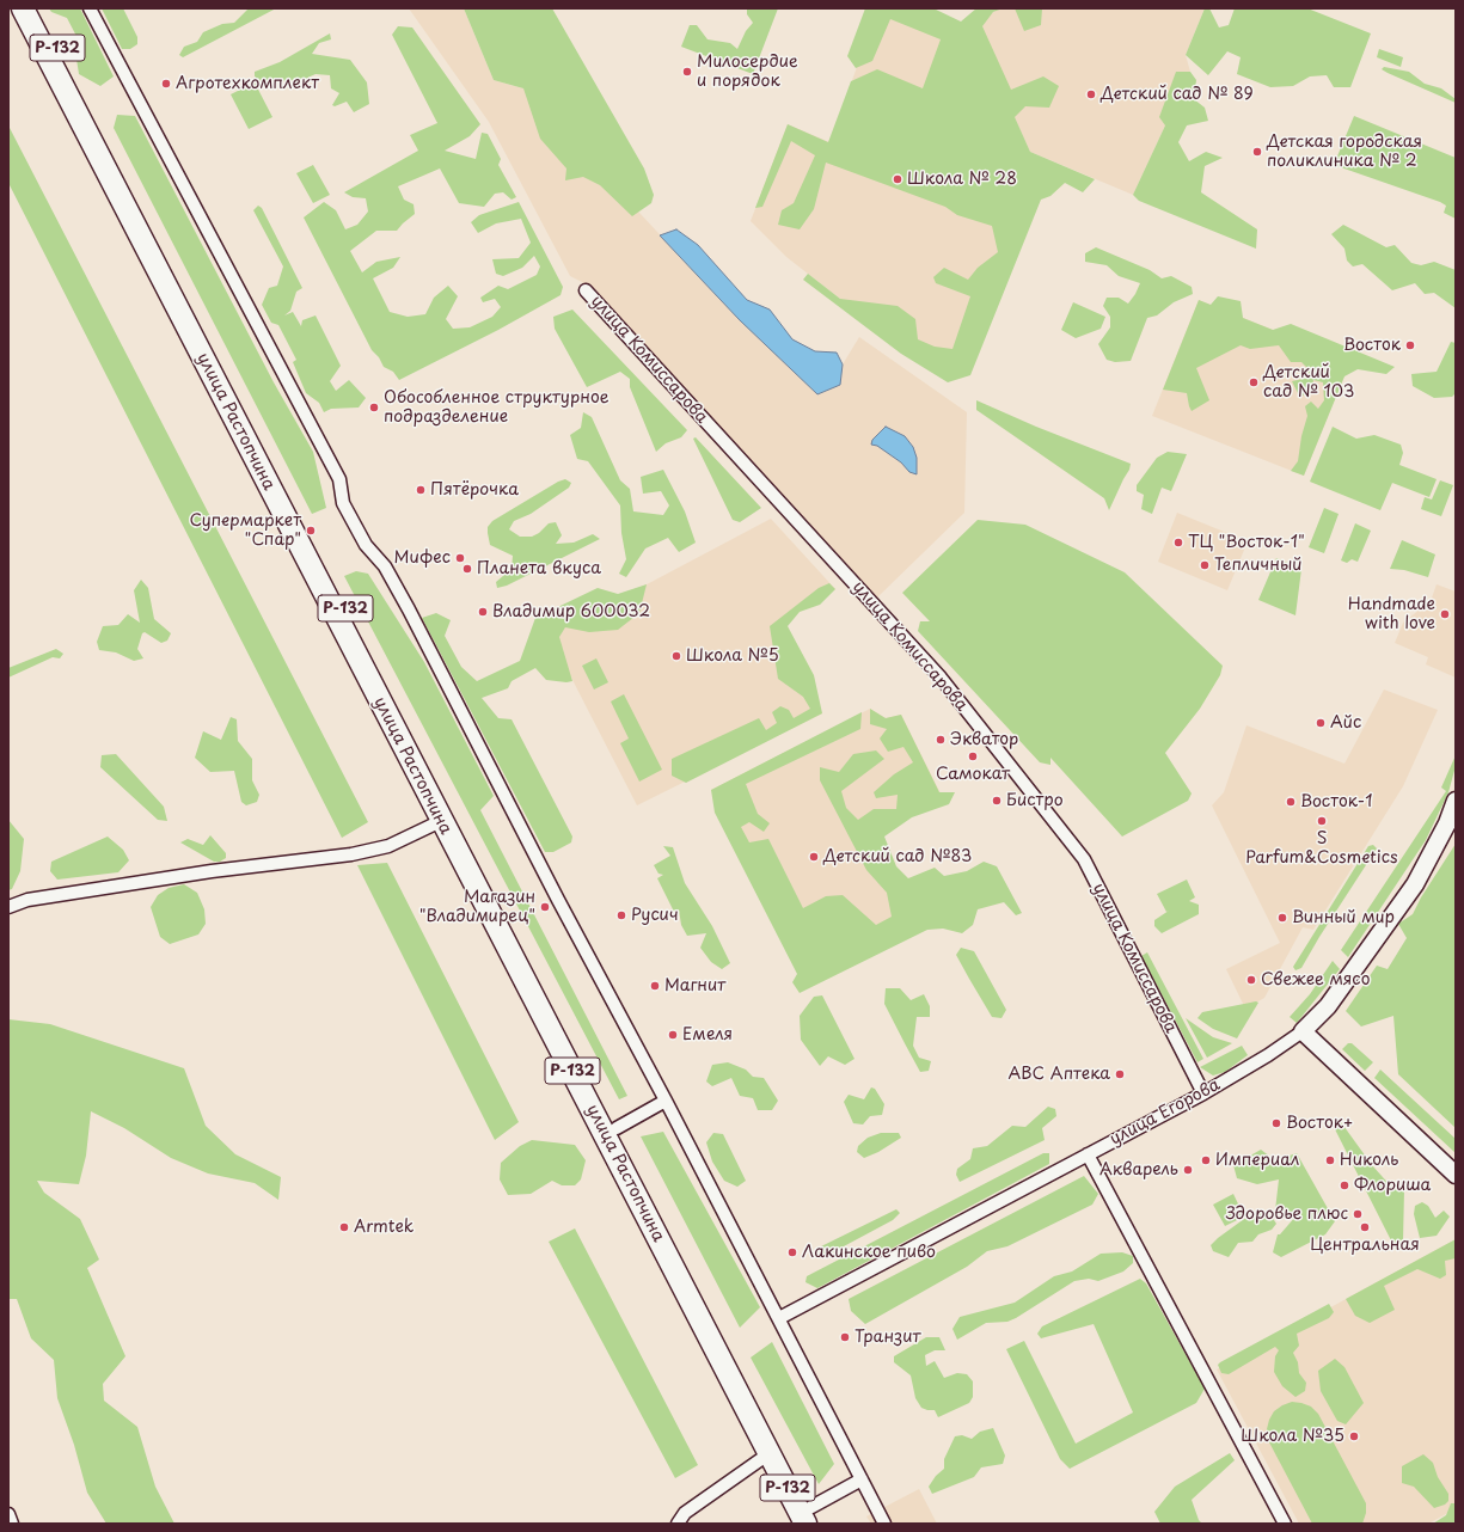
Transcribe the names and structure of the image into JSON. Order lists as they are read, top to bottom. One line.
{"streets":{"highway":["Р-132","улица Растопчина"],"main road":["улица Егорова"],"street":["улица Комиссарова"]},"crossings":[["улица Комиссарова","улица Егорова"]],"places":["Милосердие и порядок","Агротехкомплект","Детский сад № 89","Детская городская поликлиника № 2","Школа № 28","Восток","Детский сад № 103","Обособленное структурное подразделение","Пятёрочка","Супермаркет \"Спар\"","ТЦ \"Восток-1\"","Мифес","Тепличный","Планета вкуса","Владимир 600032","Handmade with love","Школа №5","Айс","Экватор","Самокат","Бистро","Восток-1","S Parfum&Cosmetics","Детский сад №83","Магазин \"Владимирец\"","Русич","Винный мир","Свежее мясо","Магнит","Емеля","ABC Аптека","Восток+","Империал","Николь","Акварель","Флориша","Здоровье плюс","Armtek","Центральная","Лакинское пиво","Транзит","Школа №35"]}
